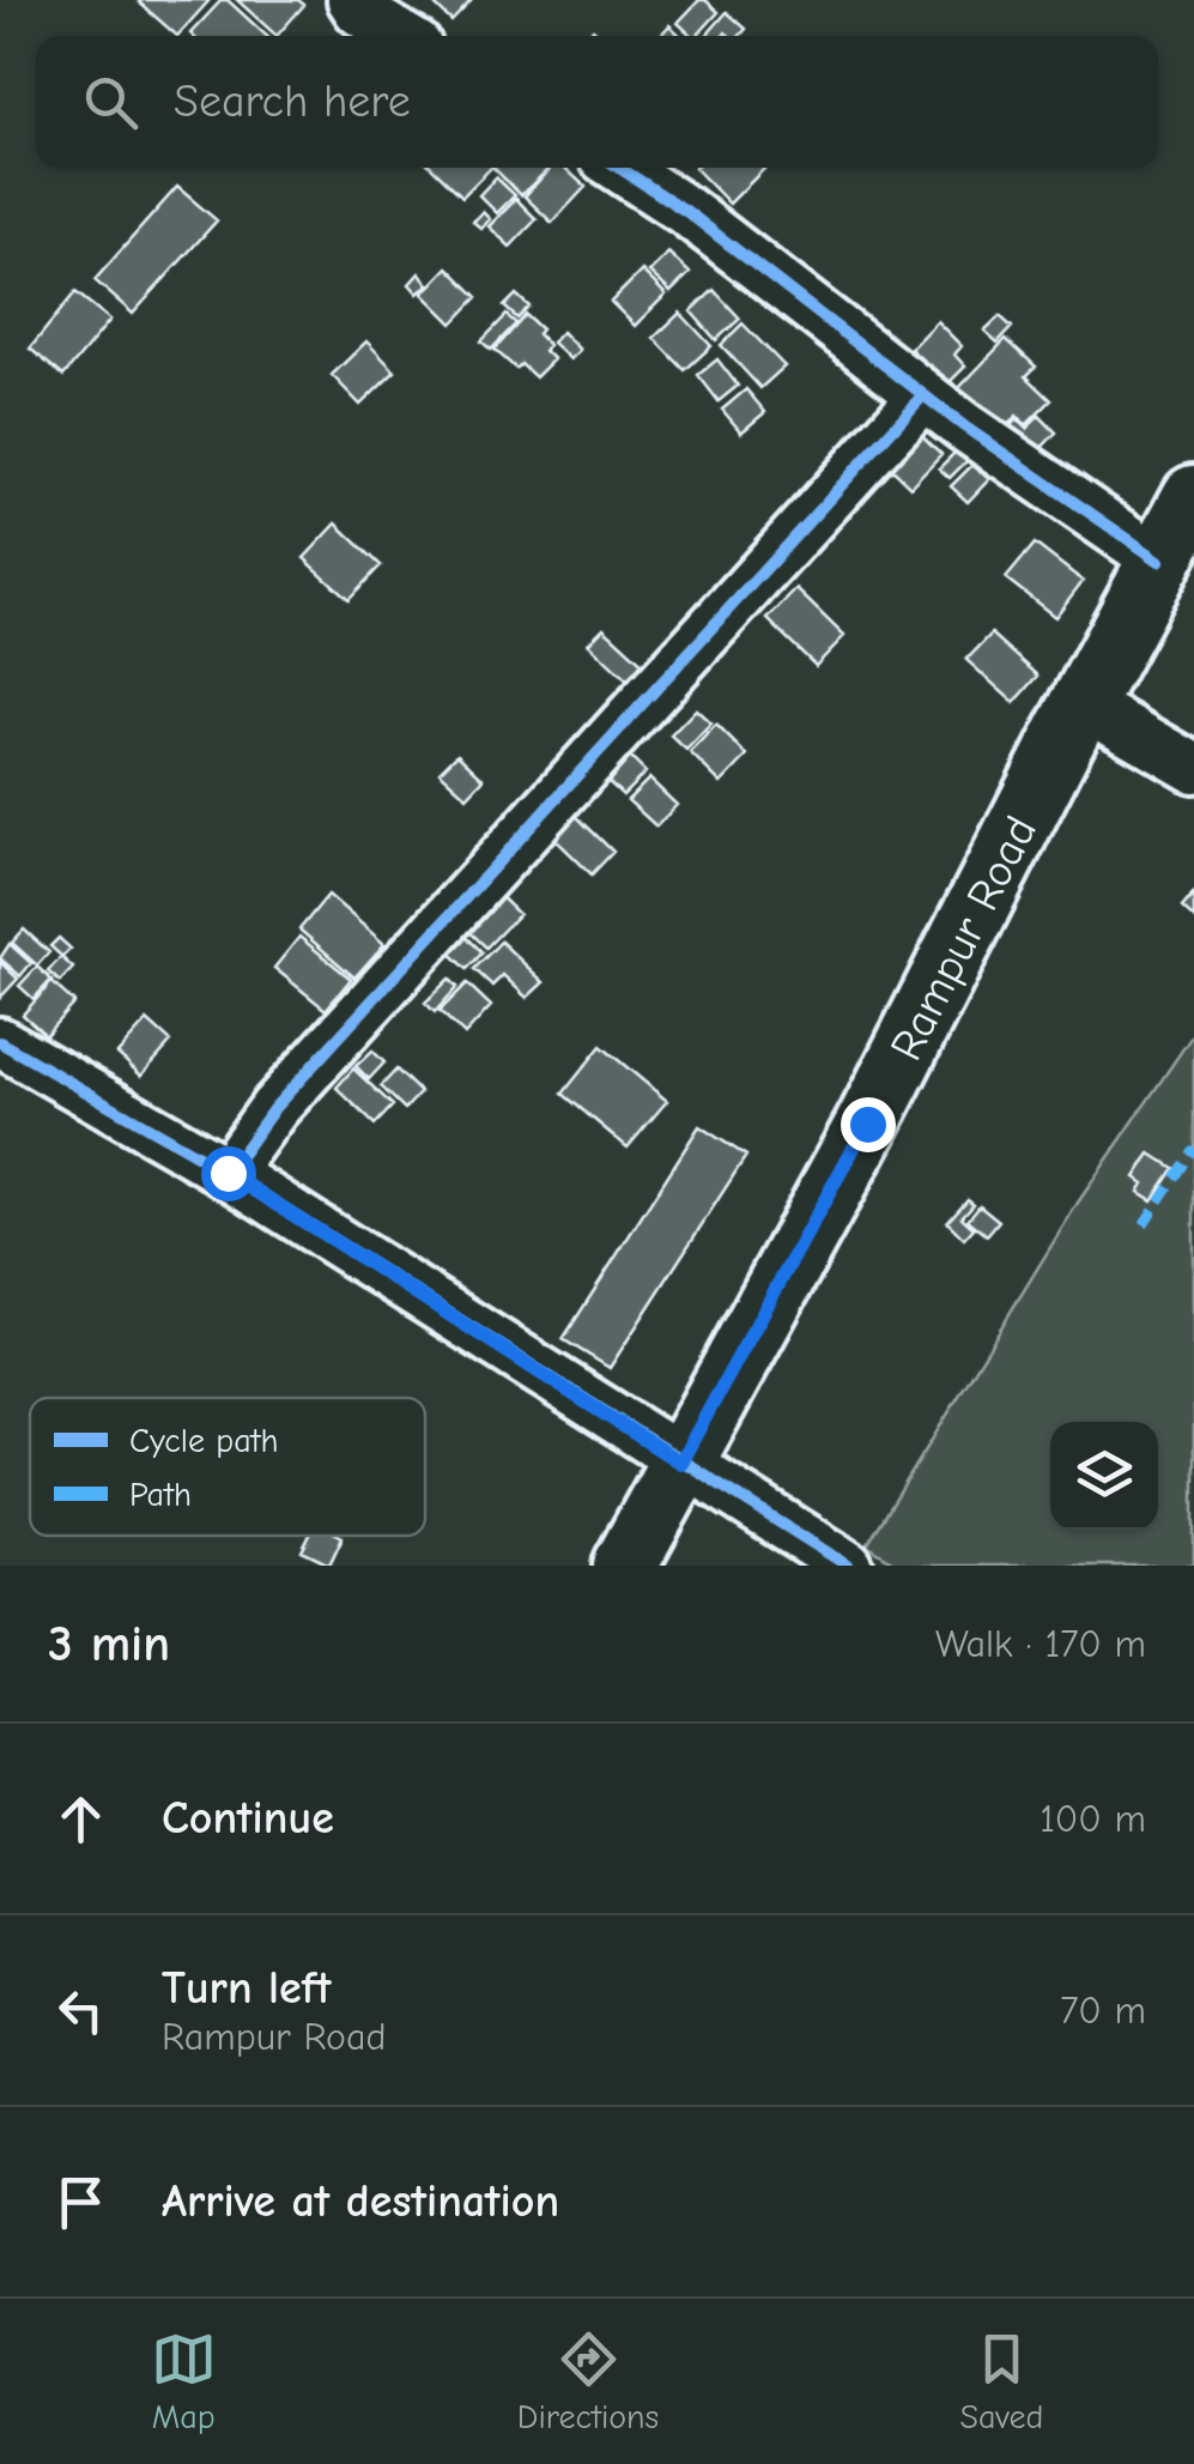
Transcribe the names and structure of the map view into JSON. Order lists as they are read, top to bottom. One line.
{"streets":{"main road":["Rampur Road"]},"legend":["Cycle path","Path"],"page":{"search":"Search here","heading":["3 min","Walk · 170 m"],"list":[["Continue","100 m"],["Turn left","Rampur Road","70 m"],"Arrive at destination"],"nav":["Map","Directions","Saved"]}}
